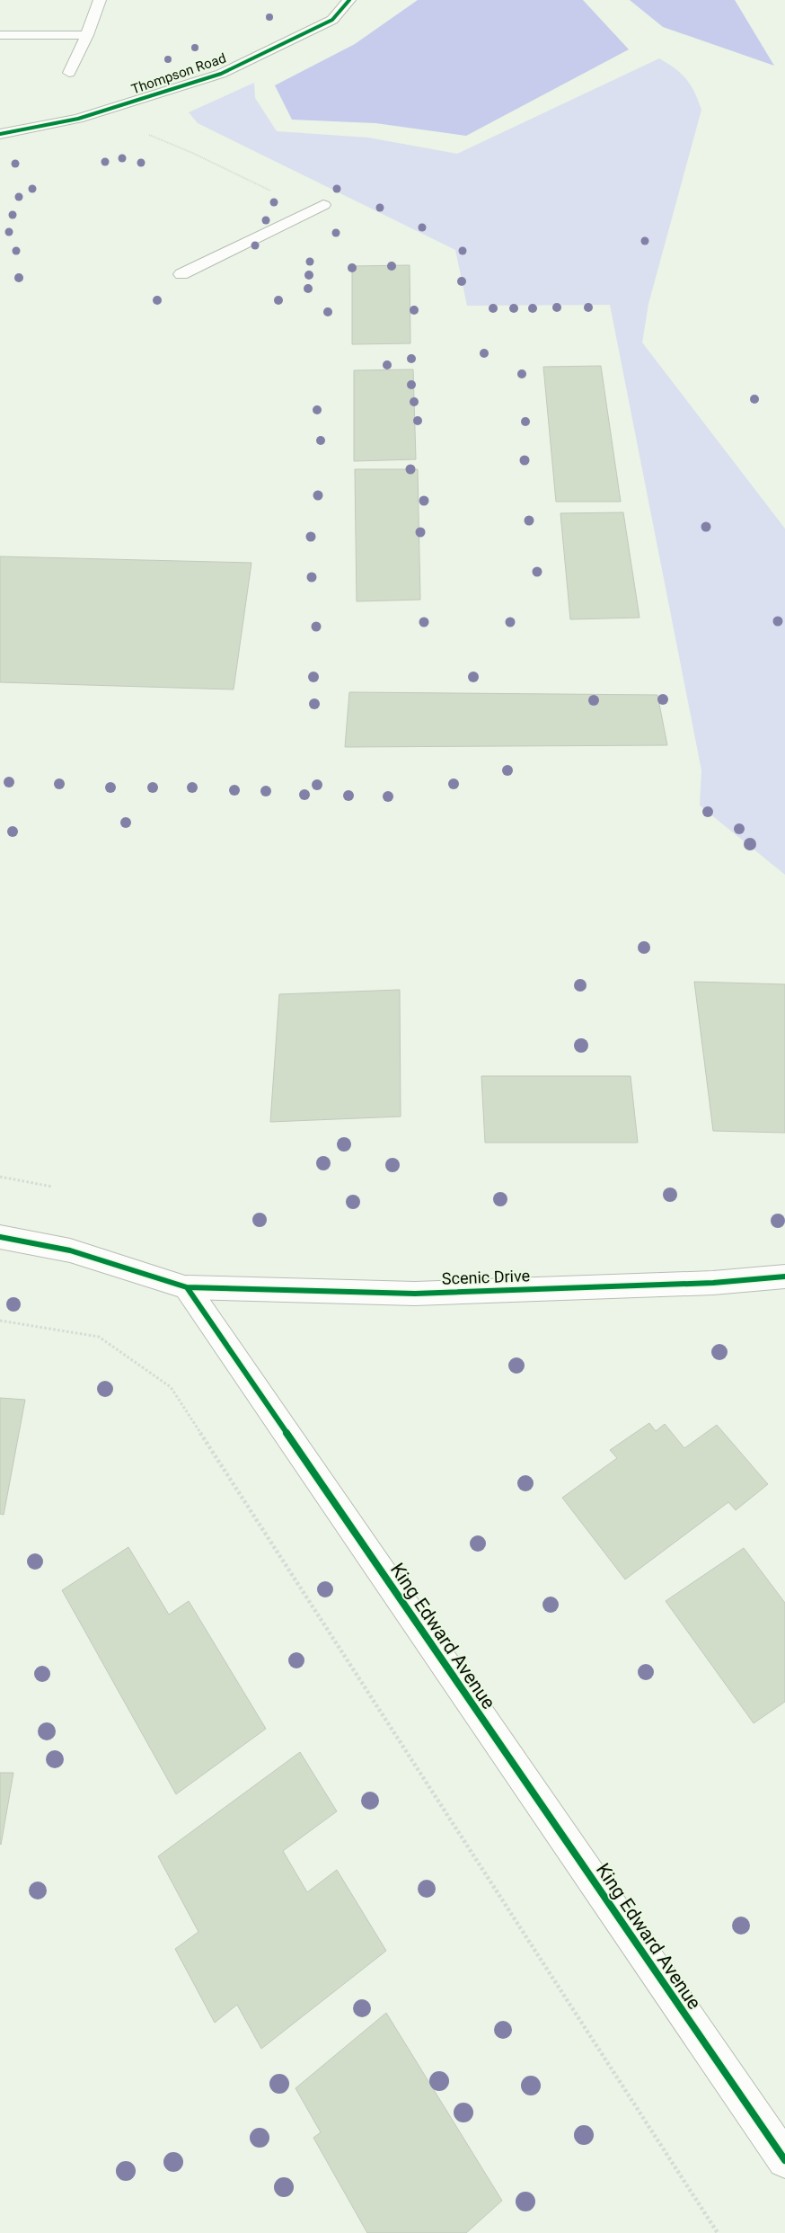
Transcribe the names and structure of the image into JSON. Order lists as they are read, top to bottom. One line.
{"streets":{"street":["Thompson Road","Scenic Drive","King Edward Avenue"]},"crossings":[["Scenic Drive","King Edward Avenue"]]}
